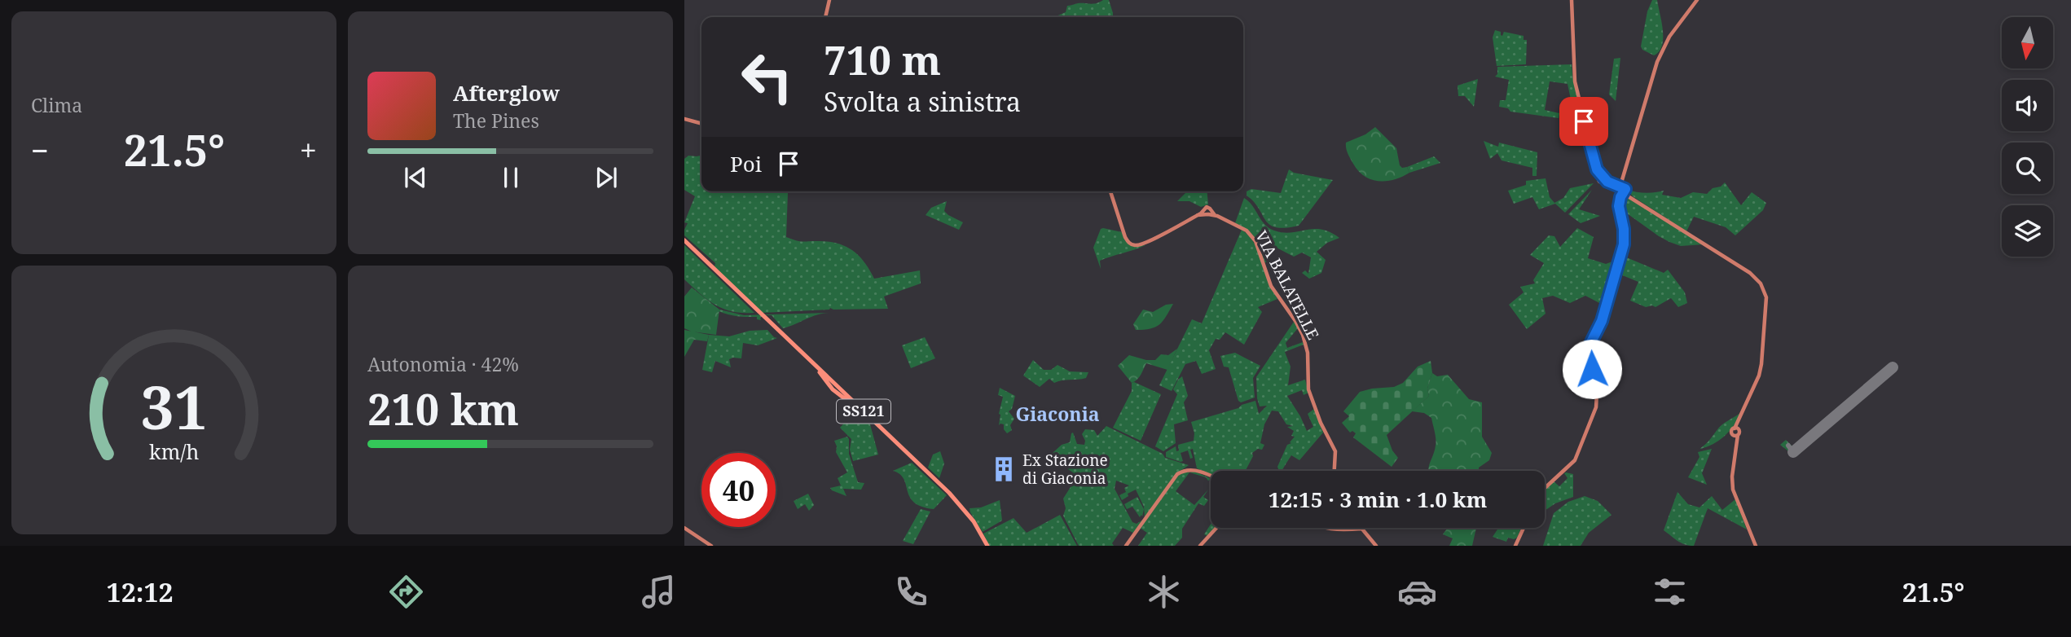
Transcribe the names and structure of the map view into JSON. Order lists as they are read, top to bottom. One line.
{"streets":{"main road":["SS121"],"street":["VIA BALATELLE"]},"districts":["Giaconia"],"places":{"building":["Ex Stazione di Giaconia"]},"north":"bottom","page":{"tile":["Clima",["Autonomia · 42%","210 km"]],"turn":["710 m","Svolta a sinistra"],"song":["Afterglow","The Pines"],"heat":["−","21.5°","+"],"then":"Poi","limit":"40","trip":"12:15 · 3 min · 1.0 km","tabs":["12:12","21.5°"],"gauge":["31","km/h"]}}
